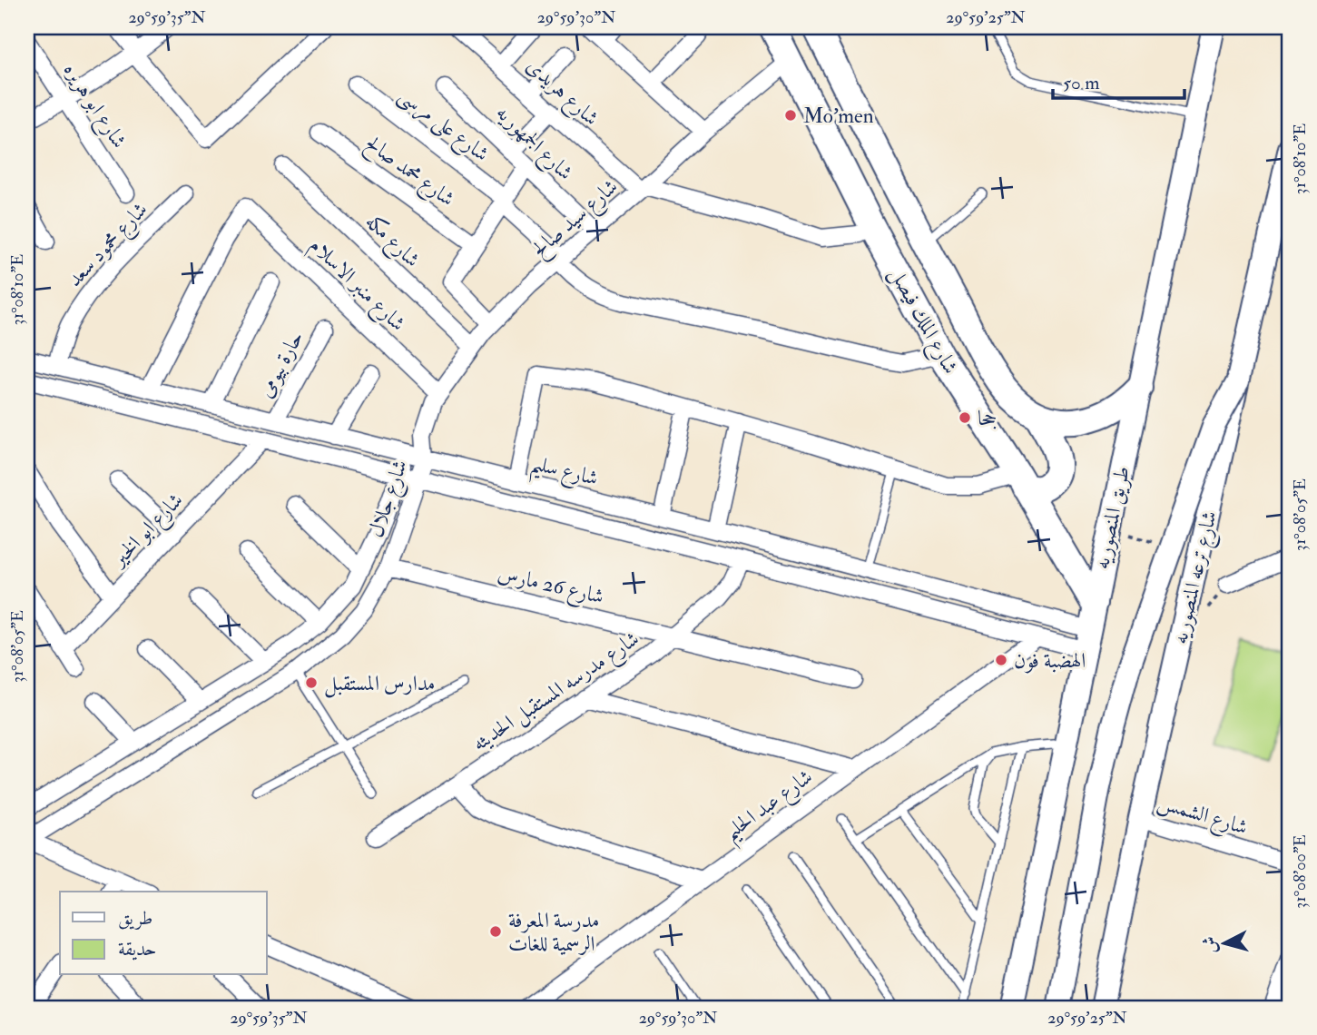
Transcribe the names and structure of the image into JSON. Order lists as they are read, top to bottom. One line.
{"streets":{"main road":["شارع الملك فيصل","طريق المنصوريه","شارع ترعه المنصوريه"],"street":["شارع هريدى","شارع ابو هريره","شارع على مرسى","شارع الجمهوريه","شارع محمد صالح","شارع سيد صالح","شارع مكه","شارع محمود سعد","شارع منبر الاسلام","حارة بيومى","شارع سليم","شارع جلال","شارع ابو الخير","شارع 26 مارس","شارع مدرسه المستقبل الحديثه","شارع عبد الحليم","شارع الشمس"]},"crossings":[["شارع هريدى","شارع سيد صالح"],["شارع على مرسى","شارع سيد صالح"],["شارع على مرسى","شارع الملك فيصل"],["شارع الجمهوريه","شارع سيد صالح"],["شارع سيد صالح","شارع مكه"],["شارع سيد صالح","شارع منبر الاسلام"],["شارع سيد صالح","شارع الملك فيصل"],["شارع سيد صالح","شارع جلال"],["شارع محمود سعد","شارع سليم"],["شارع منبر الاسلام","شارع سليم"],["شارع الملك فيصل","طريق المنصوريه"],["حارة بيومى","شارع سليم"],["شارع سليم","شارع جلال"],["شارع سليم","طريق المنصوريه"],["شارع جلال","شارع 26 مارس"],["شارع ترعه المنصوريه","شارع الشمس"],["شارع 26 مارس","شارع مدرسه المستقبل الحديثه"]],"places":["Mo'men","جحا","الهضبة فون","مدارس المستقبل","مدرسة المعرفة الرسمية للغات"],"legend":["طريق","حديقة"],"scale_bar":"50 m","north":"left","coordinates":["29°59'35\"N","29°59'30\"N","29°59'25\"N","31°08'10\"E","31°08'05\"E","31°08'00\"E"]}
